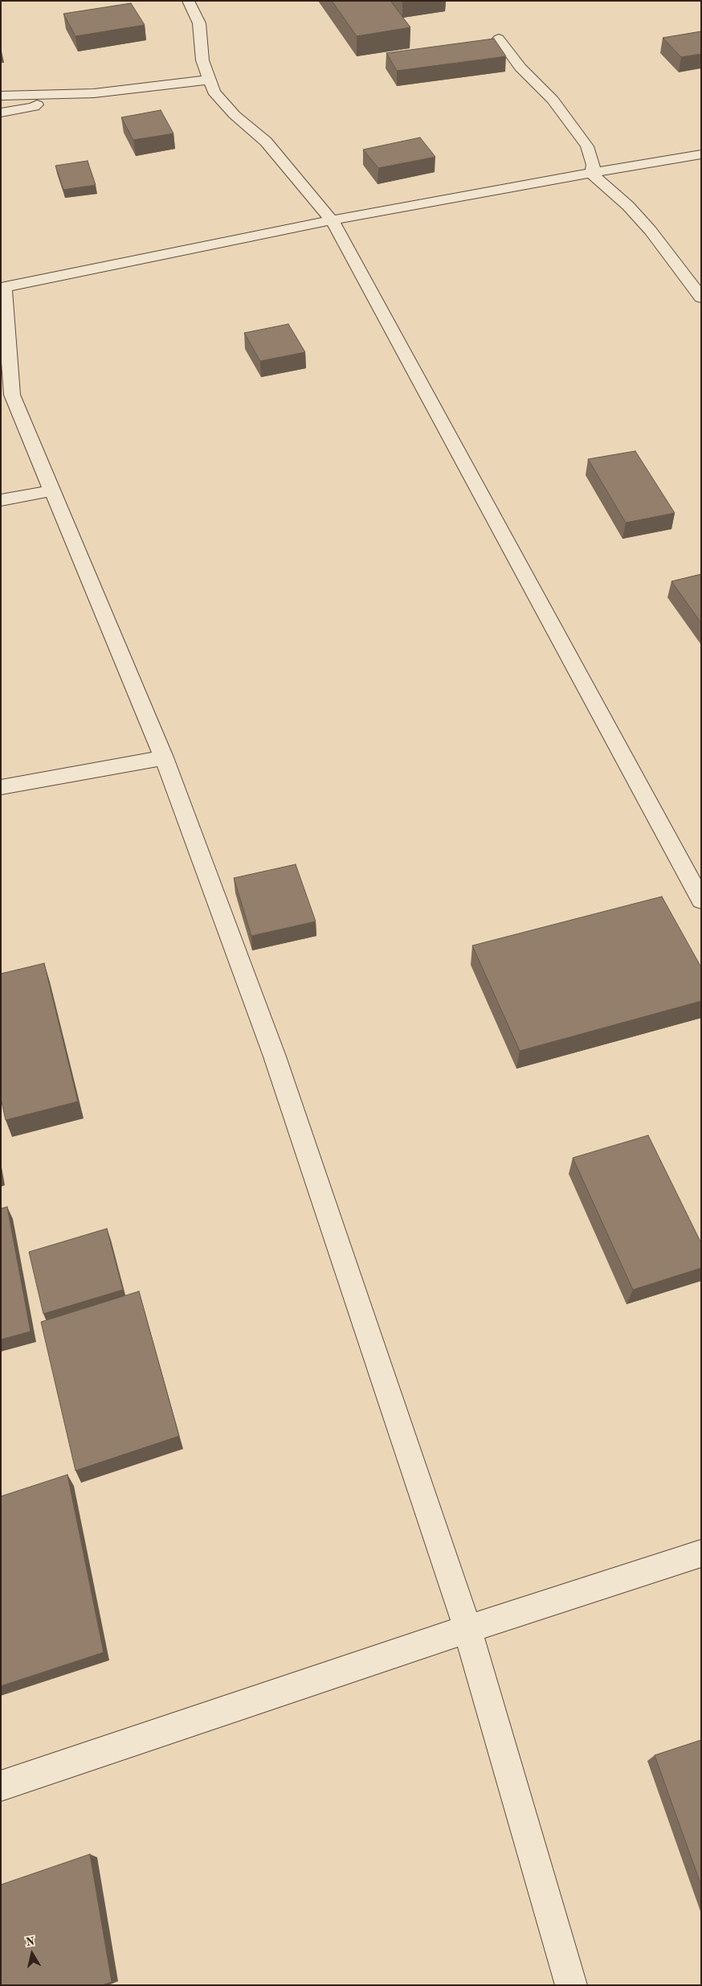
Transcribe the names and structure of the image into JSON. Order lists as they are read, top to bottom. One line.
{"north":"top"}
